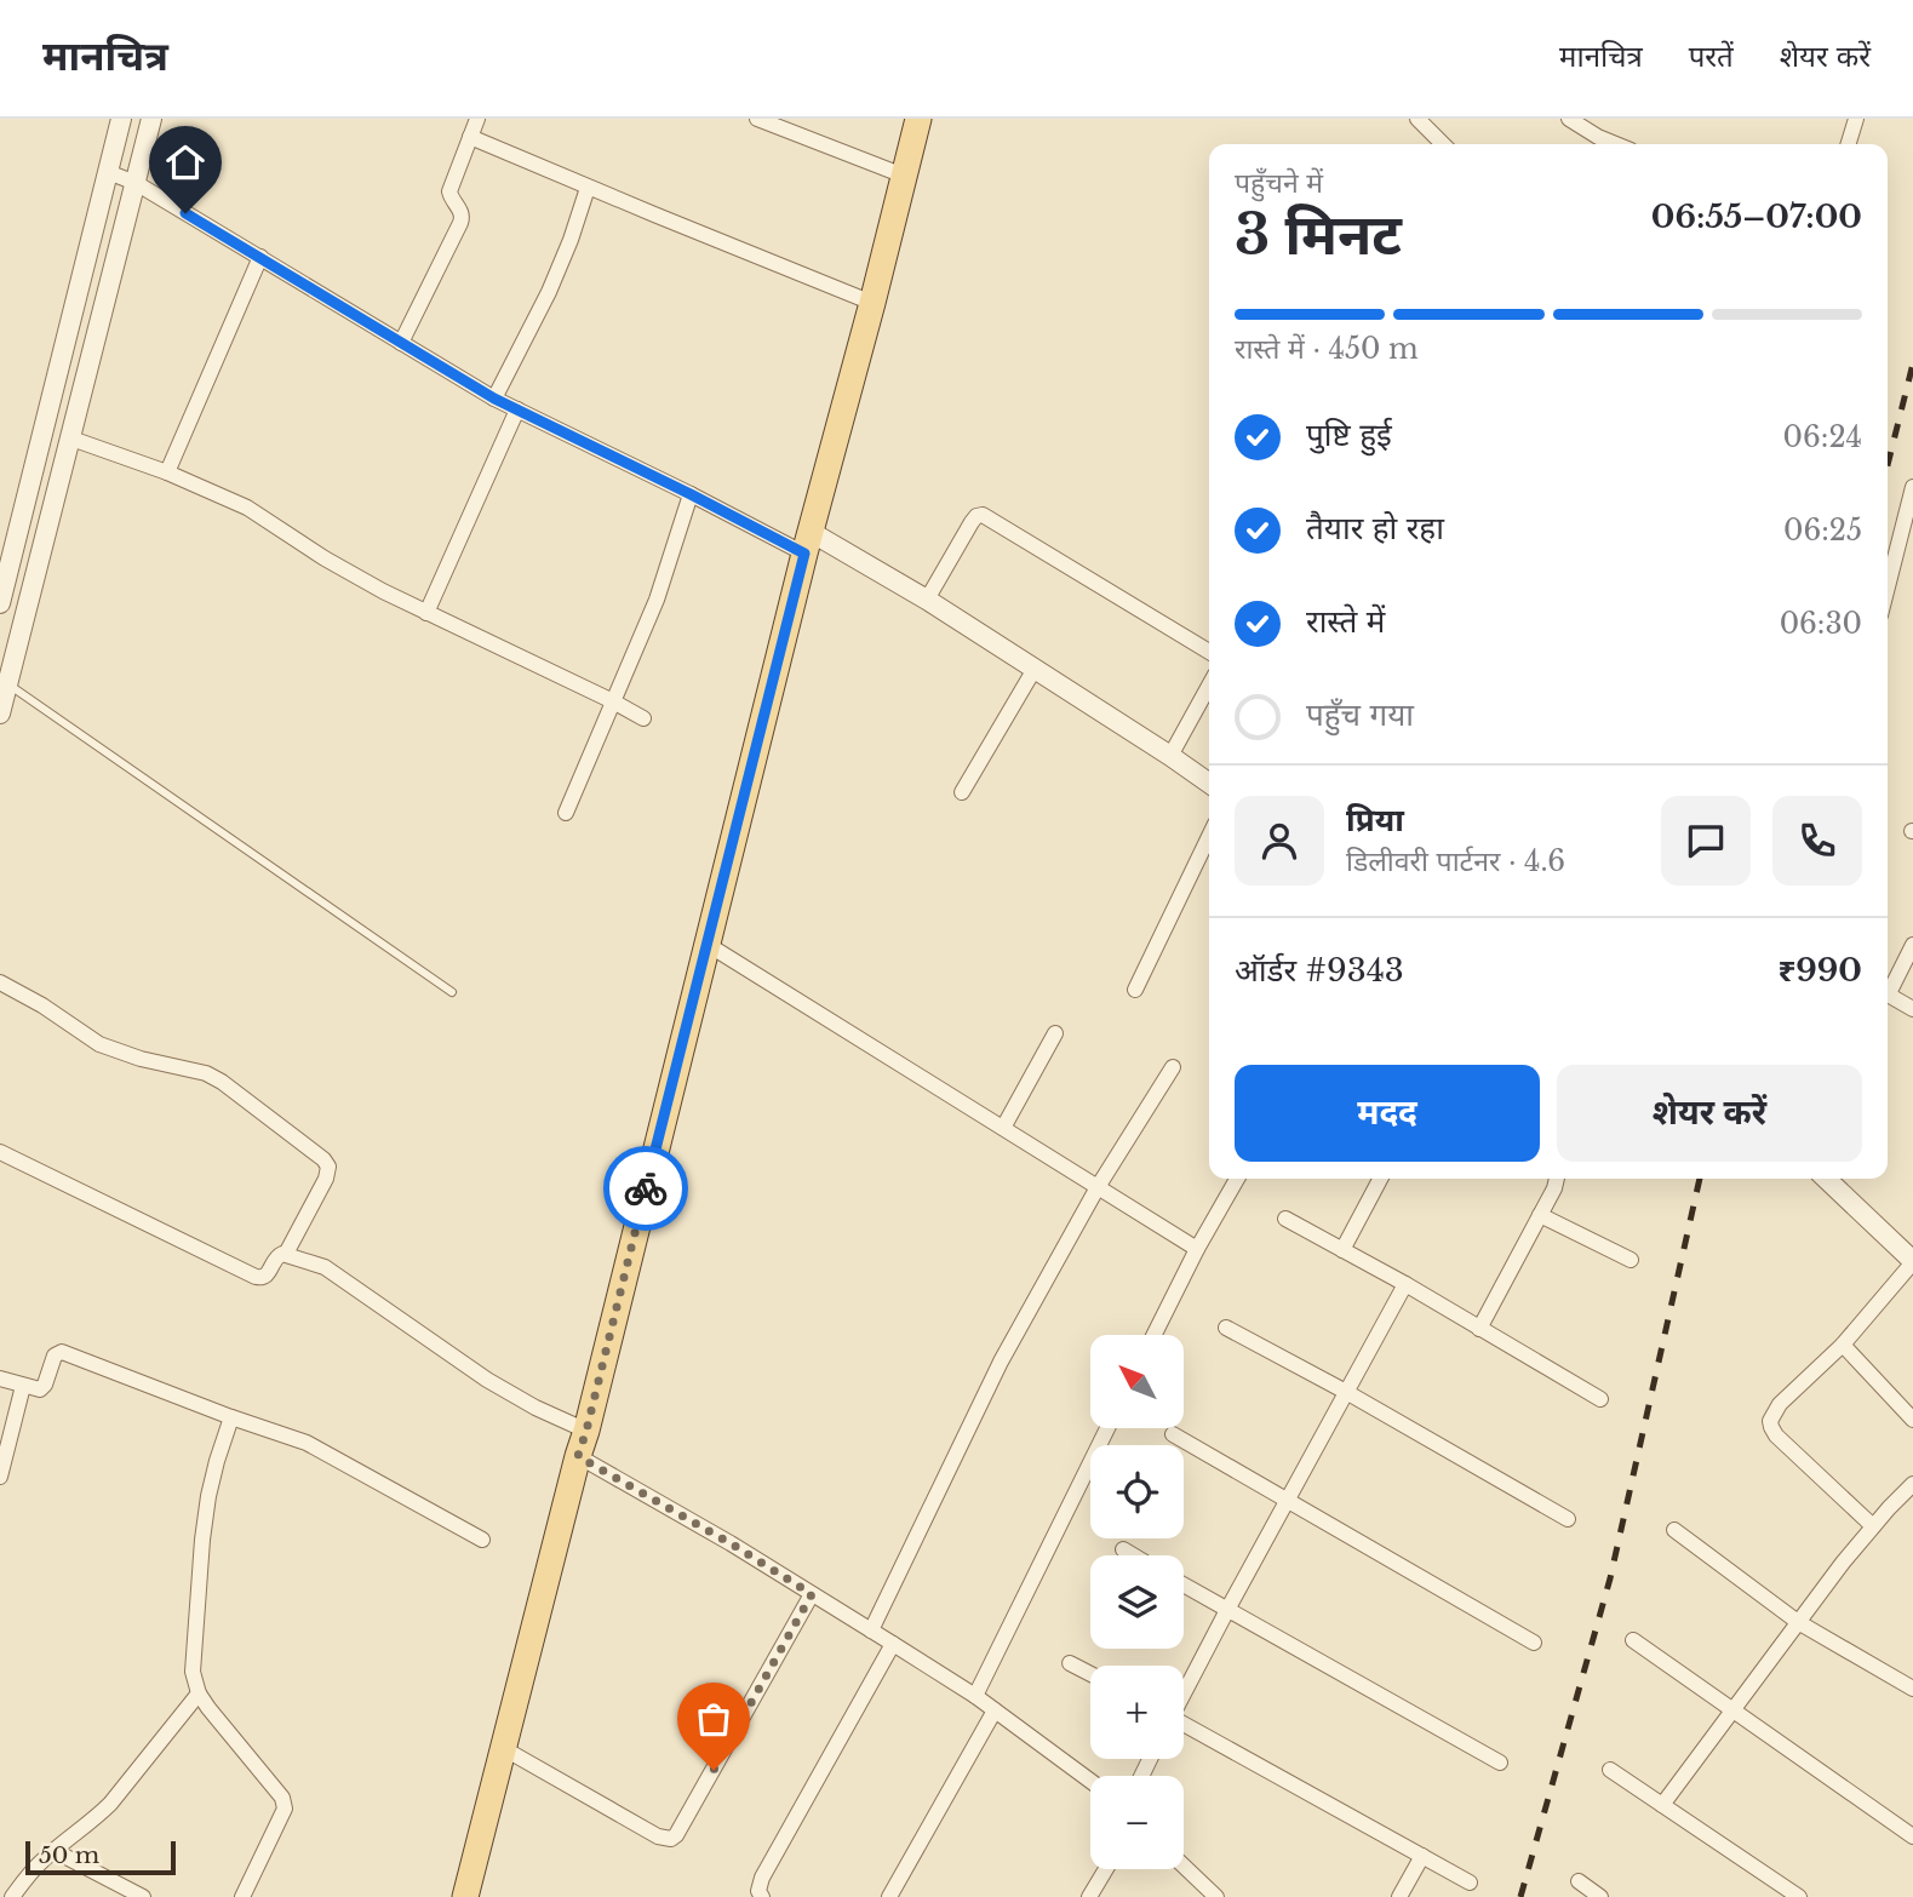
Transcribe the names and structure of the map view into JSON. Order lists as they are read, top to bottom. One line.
{"scale_bar":"50 m","north":"top left","page":{"header":"मानचित्र","nav":["मानचित्र","परतें","शेयर करें"],"heading":["3 मिनट","पहुँचने में","06:55–07:00"],"panel":["प्रिया","डिलीवरी पार्टनर · 4.6","ऑर्डर #9343","₹990"],"bar":"रास्ते में · 450 m","list":[["पुष्टि हुई","06:24"],["तैयार हो रहा","06:25"],["रास्ते में","06:30"],"पहुँच गया"],"buttons":["मदद","शेयर करें"],"map_buttons":["+","−"],"scale":"50 m"}}
